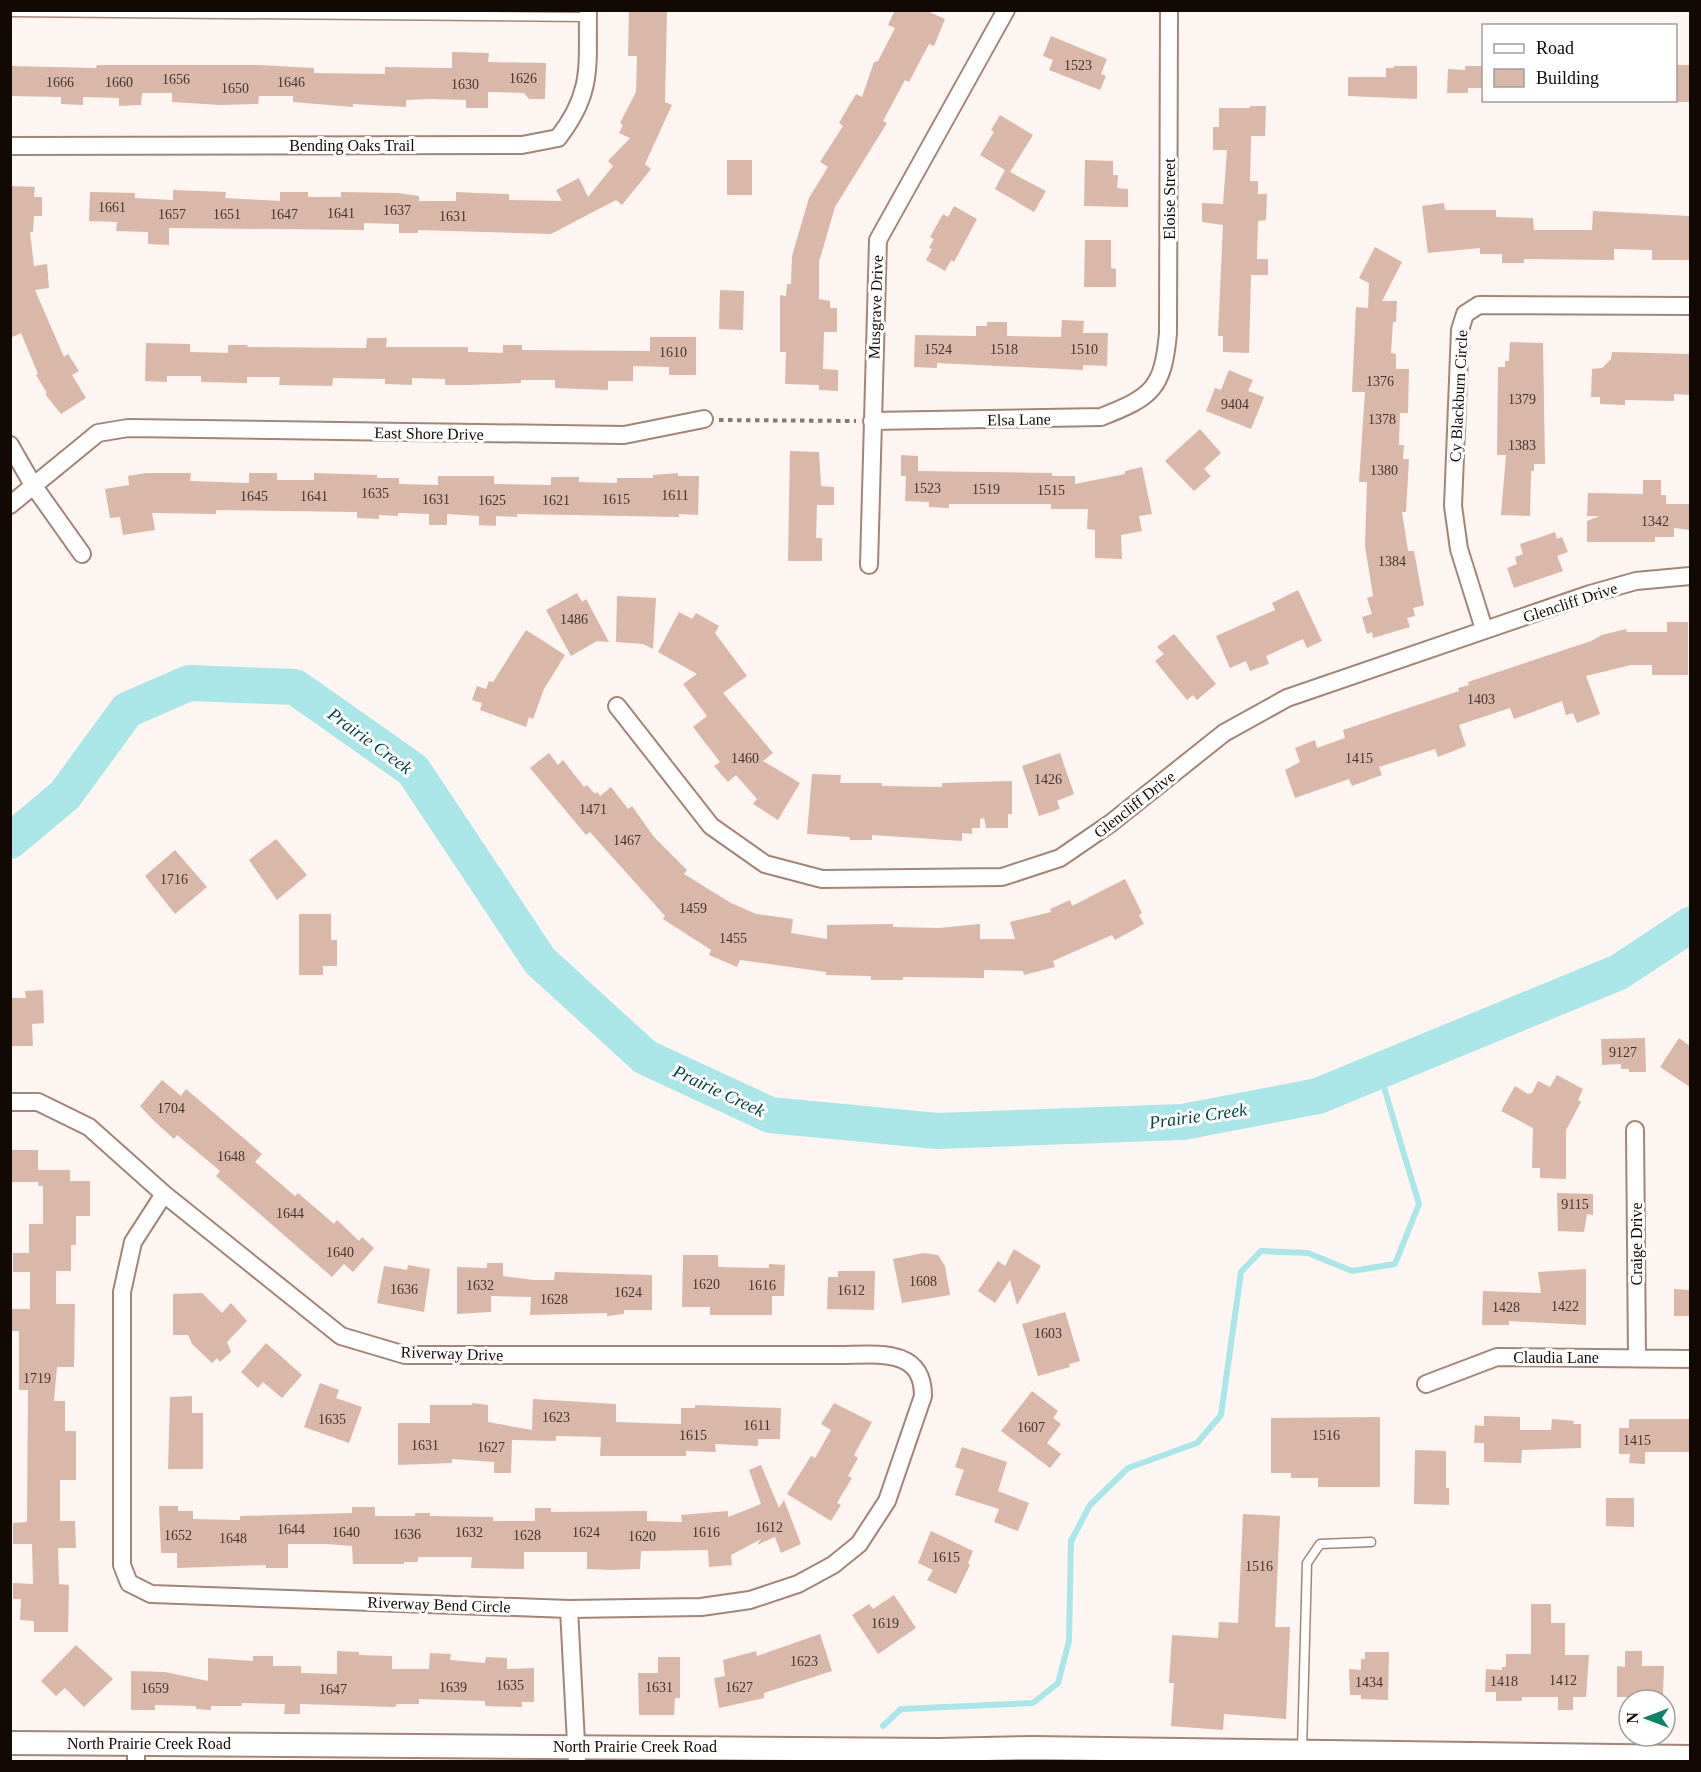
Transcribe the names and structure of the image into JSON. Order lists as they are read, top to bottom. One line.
{"streets":{"main road":["North Prairie Creek Road"],"street":["Bending Oaks Trail","Eloise Street","Musgrave Drive","Cy Blackburn Circle","Elsa Lane","East Shore Drive","Glencliff Drive","Craige Drive","Riverway Drive","Claudia Lane","Riverway Bend Circle"]},"crossings":[["Eloise Street","Elsa Lane"],["Musgrave Drive","Elsa Lane"],["Cy Blackburn Circle","Glencliff Drive"],["Craige Drive","Claudia Lane"],["Riverway Drive","Riverway Bend Circle"]],"water":["Prairie Creek"],"house_numbers":["1523","1626","1656","1666","1660","1646","1630","1650","1661","1637","1641","1657","1651","1647","1631","1524","1518","1510","1610","1376","1379","9404","1378","1383","1380","1523","1519","1515","1635","1611","1645","1641","1631","1615","1625","1621","1342","1384","1486","1403","1460","1415","1426","1471","1467","1716","1459","1455","9127","1704","1648","9115","1644","1640","1608","1620","1632","1616","1636","1612","1624","1628","1422","1428","1603","1719","1623","1635","1611","1607","1615","1516","1415","1631","1627","1612","1644","1640","1632","1624","1616","1636","1652","1628","1620","1648","1615","1516","1619","1623","1412","1418","1434","1635","1639","1631","1627","1659","1647"],"legend":["Road","Building"],"north":"left"}
